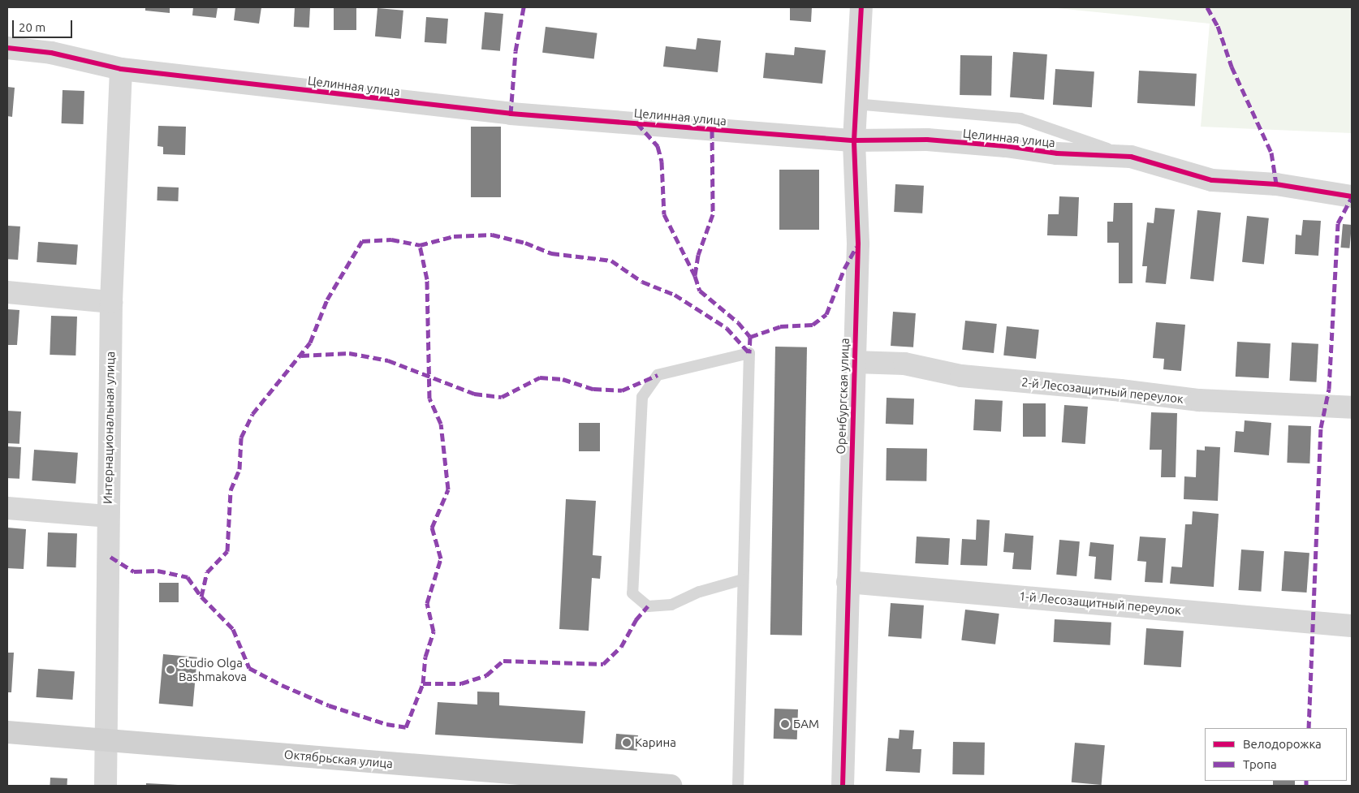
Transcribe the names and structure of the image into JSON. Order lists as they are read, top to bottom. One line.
{"streets":{"street":["Целинная улица","2-й Лесозащитный переулок","Оренбургская улица","Интернациональная улица","1-й Лесозащитный переулок","Октябрьская улица"]},"crossings":[["Целинная улица","Оренбургская улица"],["Целинная улица","Интернациональная улица"],["2-й Лесозащитный переулок","Оренбургская улица"],["Оренбургская улица","1-й Лесозащитный переулок"],["Интернациональная улица","Октябрьская улица"]],"places":["Studio Olga Bashmakova","БАМ","Карина"],"legend":["Велодорожка","Тропа"],"scale_bar":"20 m"}
